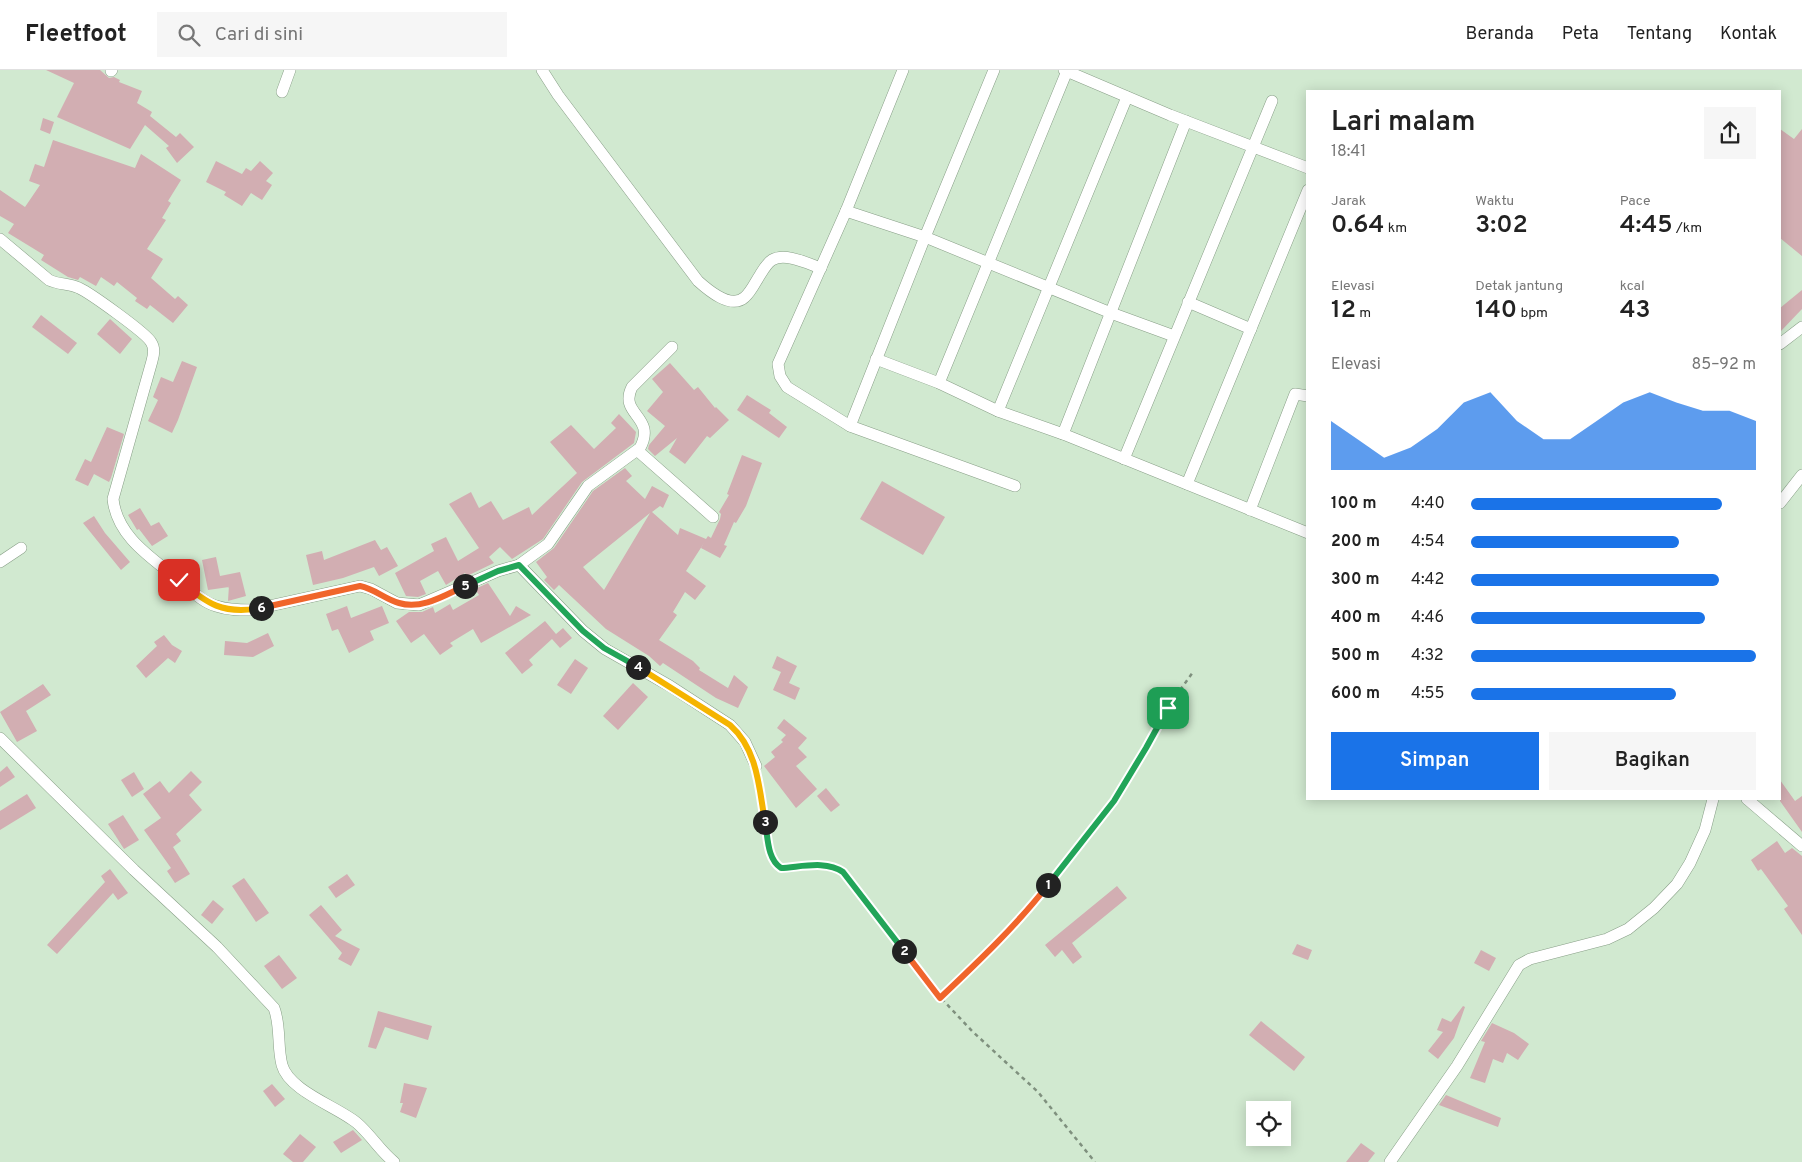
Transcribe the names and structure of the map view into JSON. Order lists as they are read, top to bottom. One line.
{"page":{"header":"Fleetfoot","search":"Cari di sini","nav":["Beranda","Peta","Tentang","Kontak"],"heading":["Lari malam","18:41"],"stats":[["Jarak","0.64 km"],["Waktu","3:02"],["Pace","4:45 /km"],["Elevasi","12 m"],["Detak jantung","140 bpm"],["kcal","43"]],"chart":["Elevasi","85–92 m"],"list":[{"name":"100 m","note":"4:40"},{"name":"200 m","note":"4:54"},{"name":"300 m","note":"4:42"},{"name":"400 m","note":"4:46"},{"name":"500 m","note":"4:32"},{"name":"600 m","note":"4:55"}],"pins":["5","6","4","3","1","2"],"buttons":["Simpan","Bagikan"]}}
